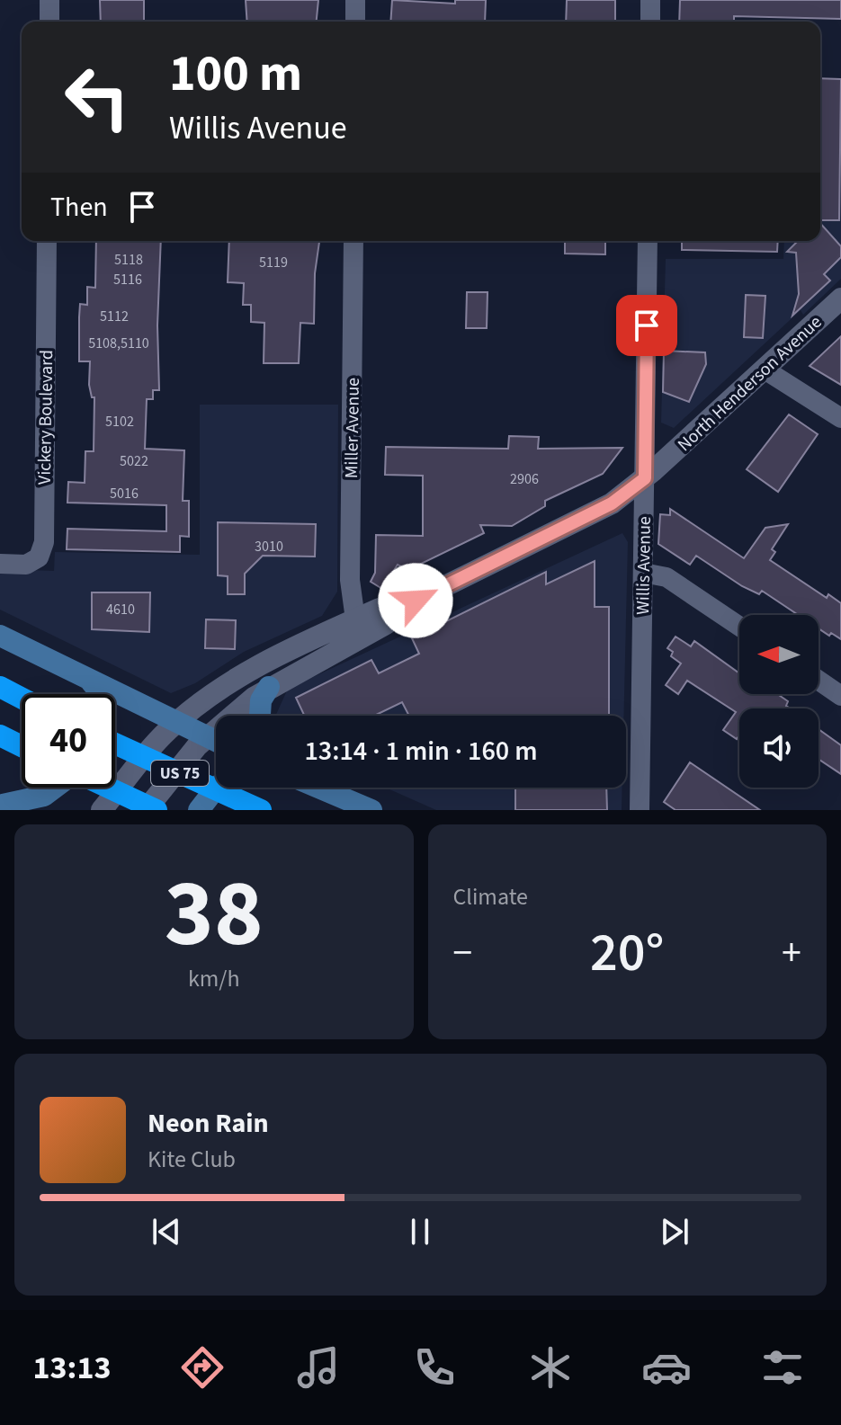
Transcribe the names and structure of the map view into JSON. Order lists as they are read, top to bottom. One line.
{"streets":{"highway":["US 75"],"street":["North Henderson Avenue","Vickery Boulevard","Miller Avenue","Willis Avenue"]},"crossings":[["North Henderson Avenue","Miller Avenue"],["North Henderson Avenue","Willis Avenue"]],"house_numbers":["5118","5119","5116","5112","5108,5110","5102","5022","2906","5016","3010","4610"],"north":"left","page":{"turn":["100 m","Willis Avenue"],"then":"Then","limit":"40","trip":"13:14 · 1 min · 160 m","tile":[["38","km/h"],"Climate"],"heat":["−","20°","+"],"song":["Neon Rain","Kite Club"],"tabs":"13:13"}}
